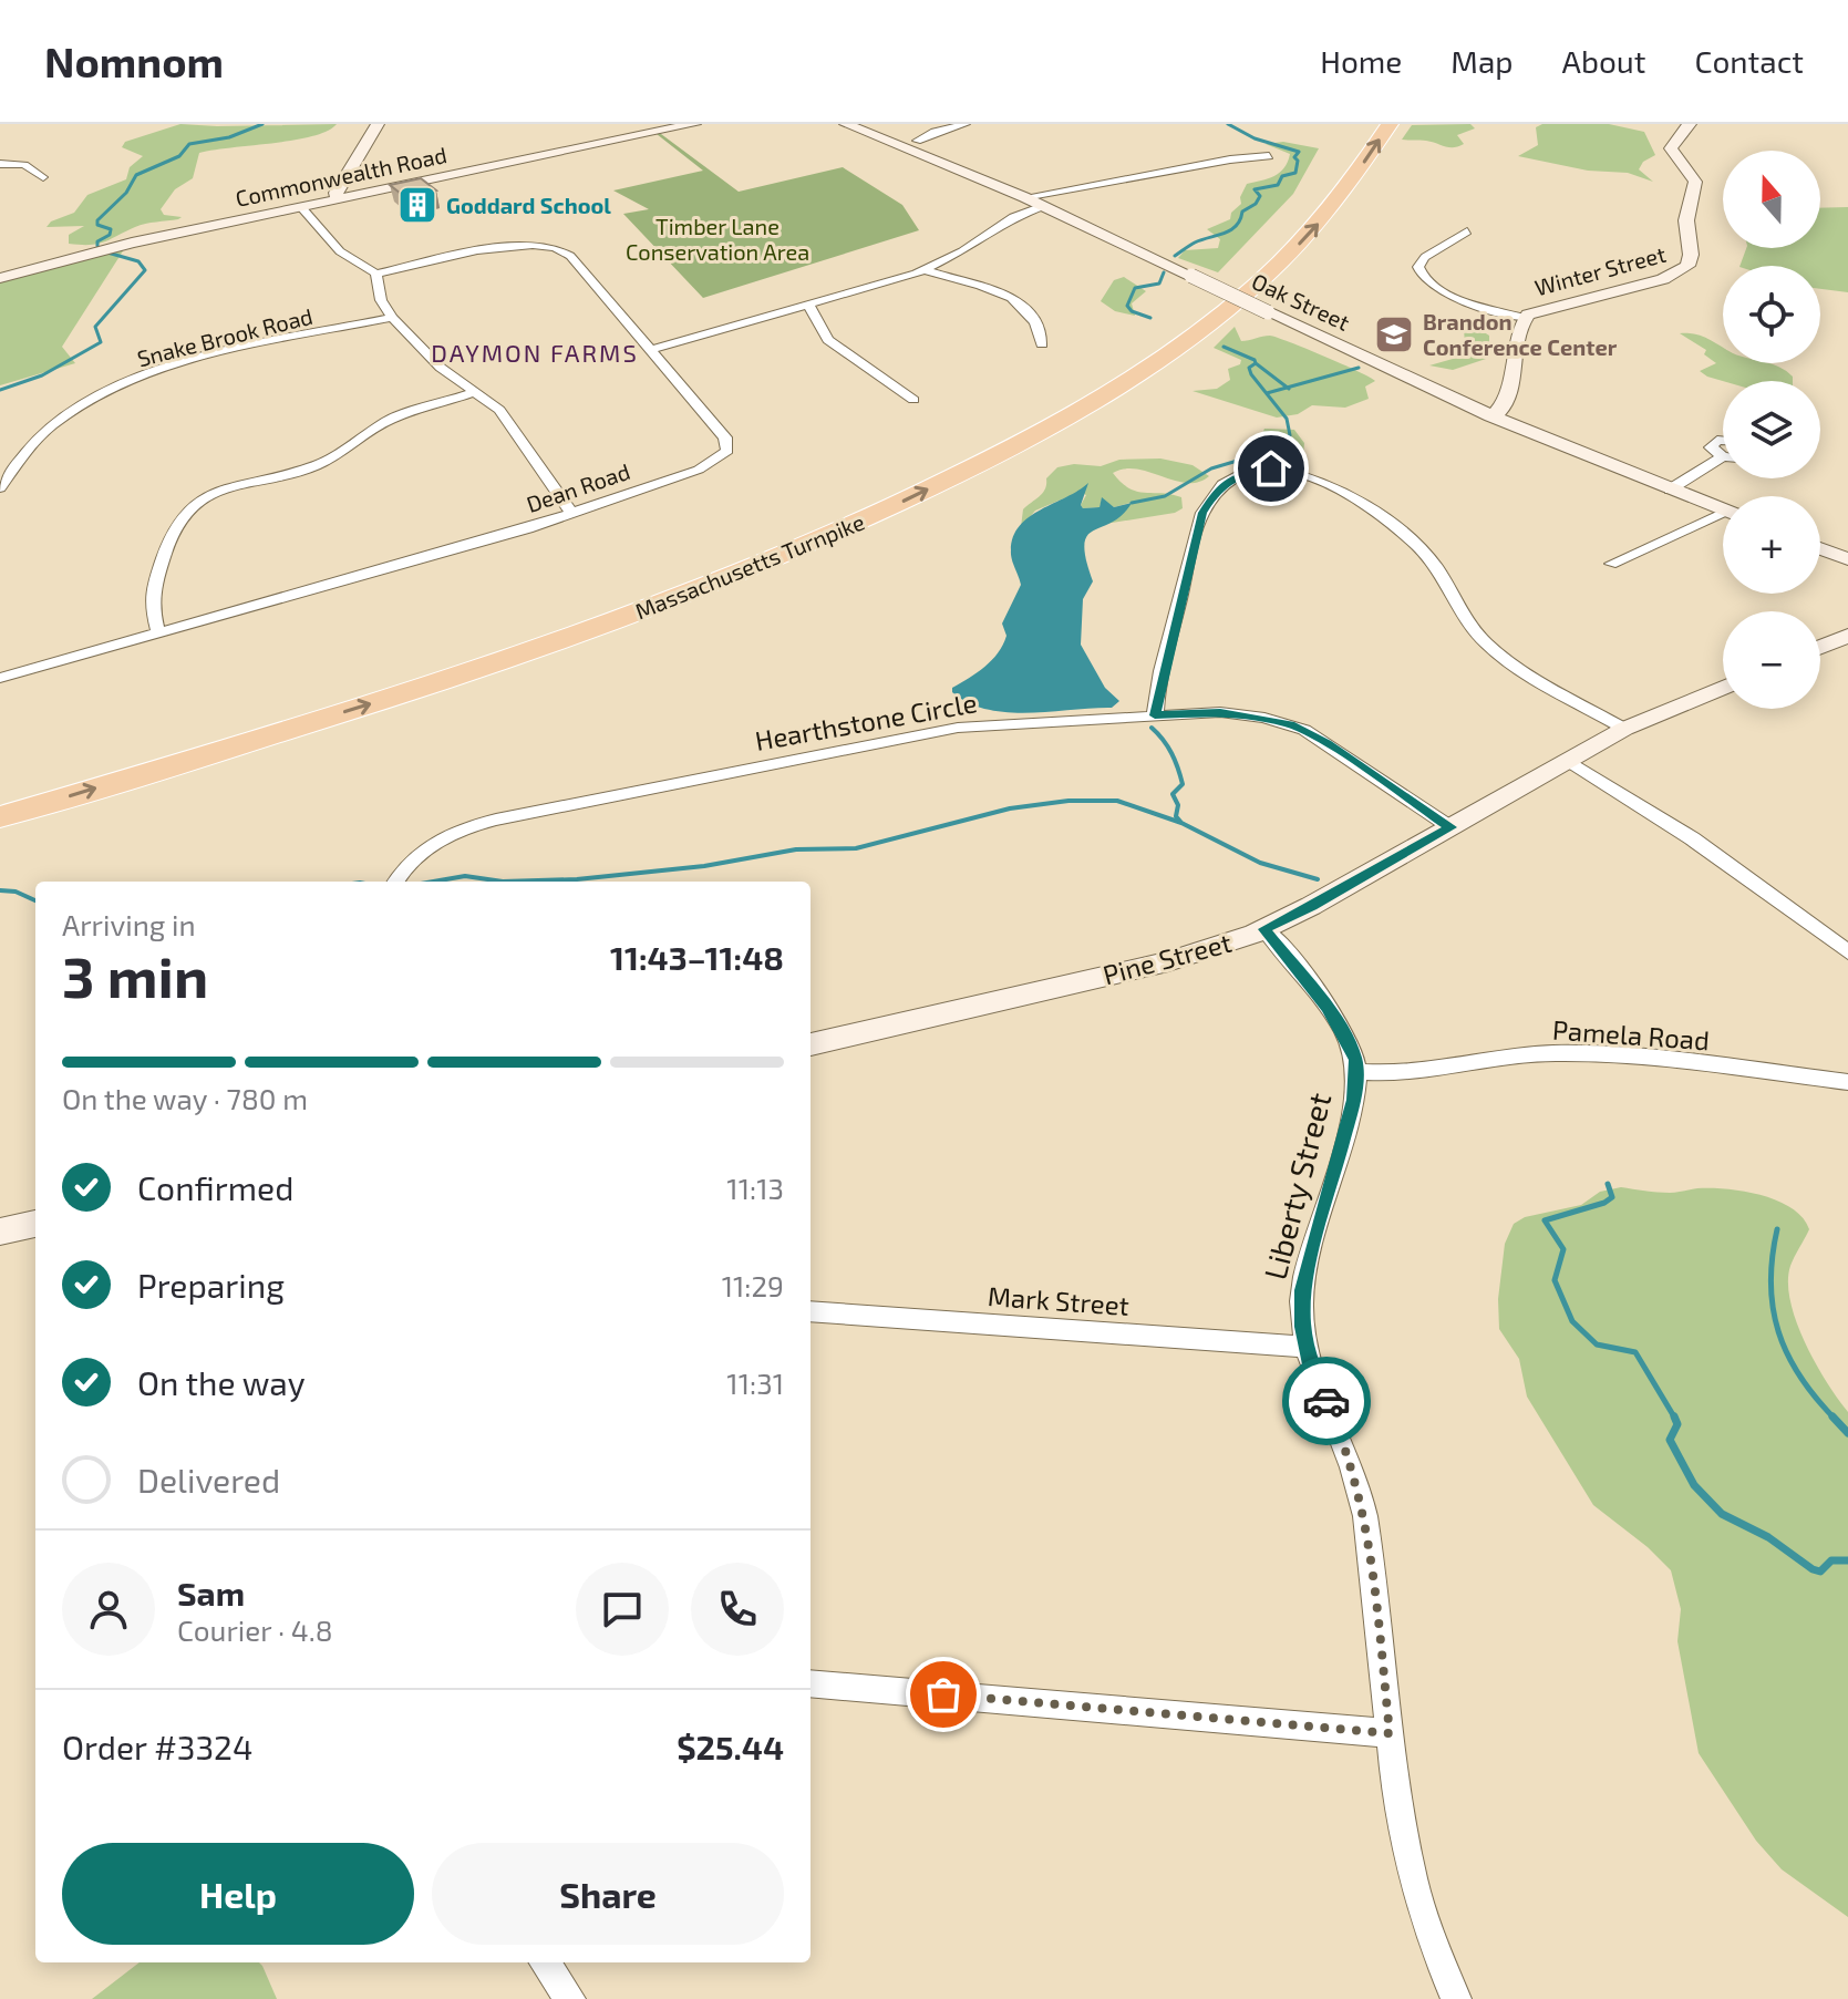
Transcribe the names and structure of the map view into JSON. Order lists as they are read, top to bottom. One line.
{"streets":{"highway":["Massachusetts Turnpike"],"main road":["Commonwealth Road","Winter Street","Oak Street","Pine Street"],"street":["Snake Brook Road","Dean Road","Hearthstone Circle","Pamela Road","Liberty Street","Mark Street"]},"crossings":[["Winter Street","Oak Street"],["Hearthstone Circle","Pine Street"],["Pine Street","Liberty Street"],["Pamela Road","Liberty Street"],["Liberty Street","Mark Street"]],"districts":["DAYMON FARMS"],"parks":["Timber Lane Conservation Area"],"places":{"building":["Goddard School"],"school or university":["Brandon Conference Center"]},"north":"top","page":{"header":"Nomnom","nav":["Home","Map","About","Contact"],"map_buttons":["+","−"],"heading":["3 min","Arriving in","11:43–11:48"],"panel":["Sam","Courier · 4.8","Order #3324","$25.44"],"bar":"On the way · 780 m","list":[["Confirmed","11:13"],["Preparing","11:29"],["On the way","11:31"],"Delivered"],"buttons":["Help","Share"]}}
